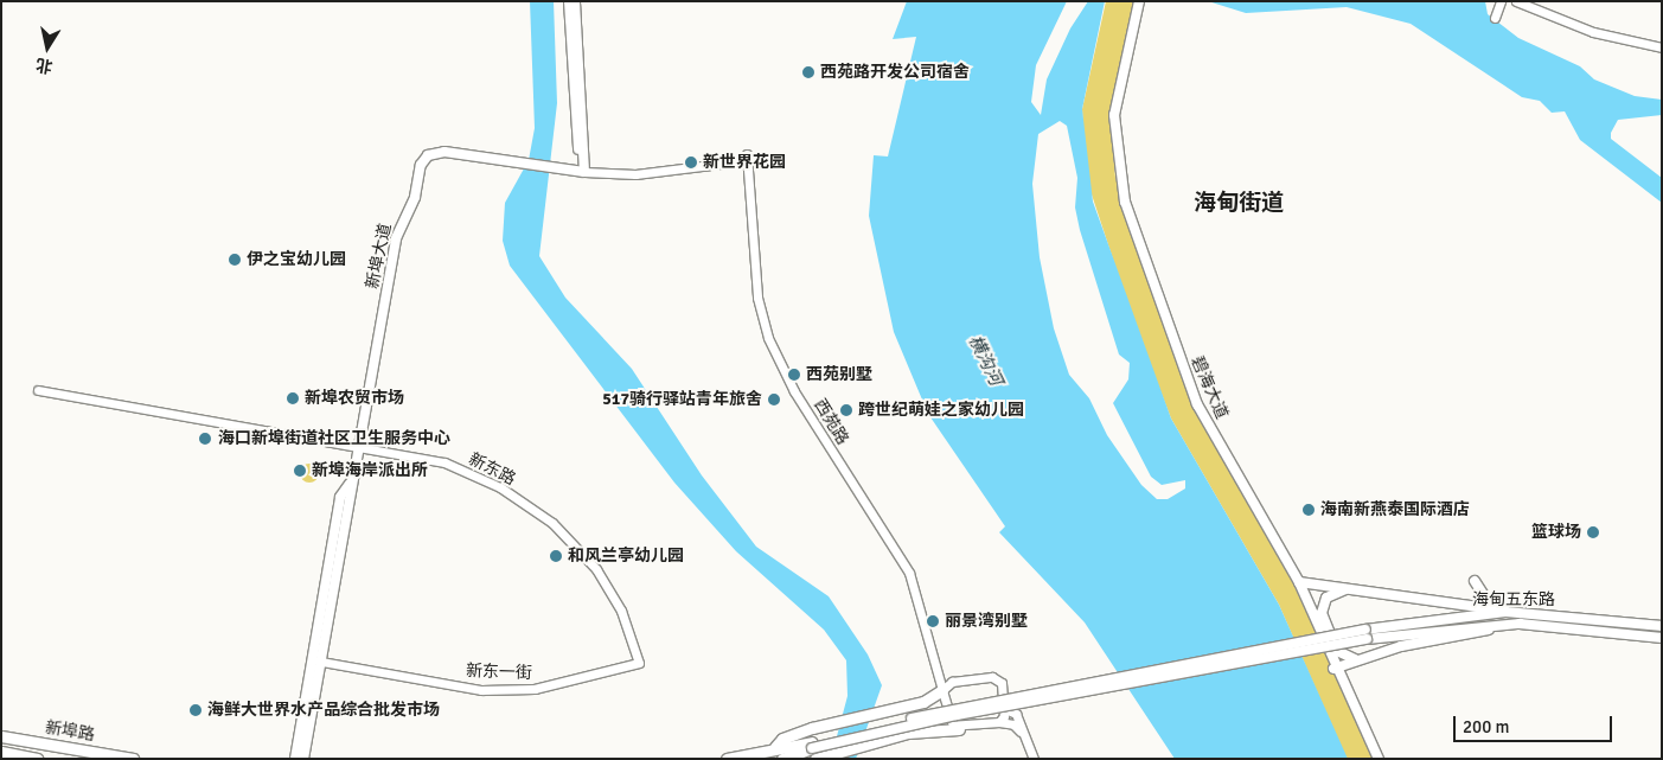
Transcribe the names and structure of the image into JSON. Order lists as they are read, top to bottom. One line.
{"streets":{"highway":["新埠路"],"main road":["新埠大道","碧海大道","西苑路","新东路","海甸五东路","新东一街"]},"crossings":[["新埠大道","西苑路"],["新埠大道","新东路"],["新埠大道","新东一街"],["新东路","新东一街"]],"districts":["海甸街道"],"water":["横沟河"],"places":["西苑路开发公司宿舍","新世界花园","伊之宝幼儿园","西苑别墅","新埠农贸市场","517骑行驿站青年旅舍","跨世纪萌娃之家幼儿园","海口新埠街道社区卫生服务中心","新埠海岸派出所","海南新燕泰国际酒店","篮球场","和风兰亭幼儿园","丽景湾别墅","海鲜大世界水产品综合批发市场"],"scale_bar":"200 m","north":"bottom"}
